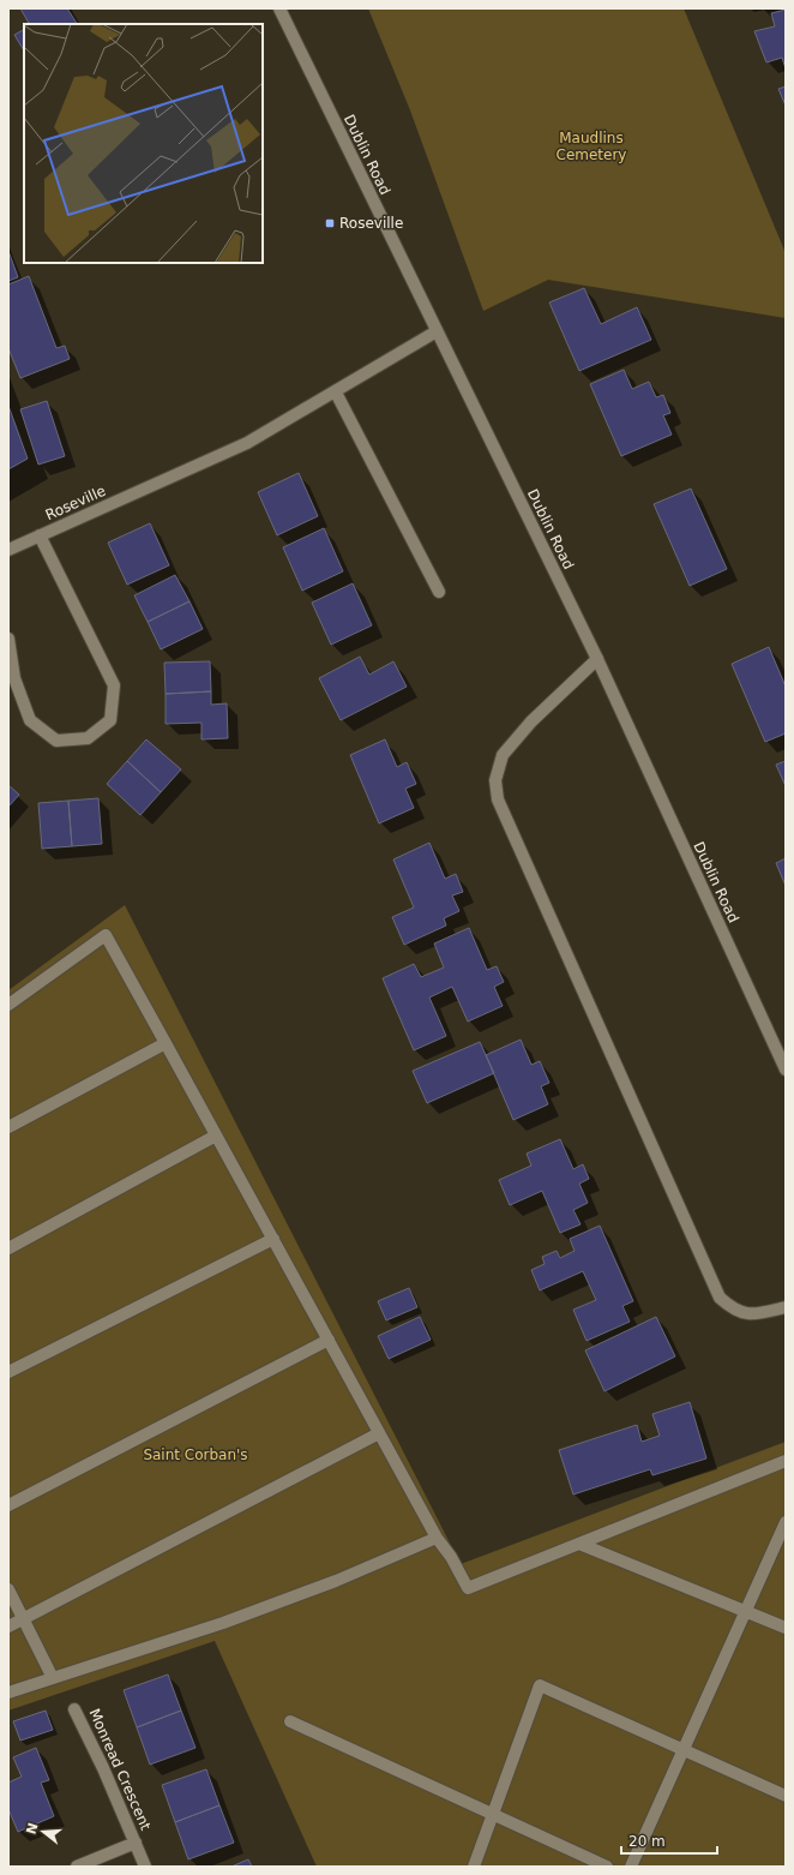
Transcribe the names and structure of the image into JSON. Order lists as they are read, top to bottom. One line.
{"streets":{"street":["Dublin Road","Roseville","Monread Crescent"]},"crossings":[["Dublin Road","Roseville"]],"parks":["Maudlins Cemetery","Saint Corban's"],"places":{"transit":["Roseville"]},"scale_bar":"20 m","north":"left"}
